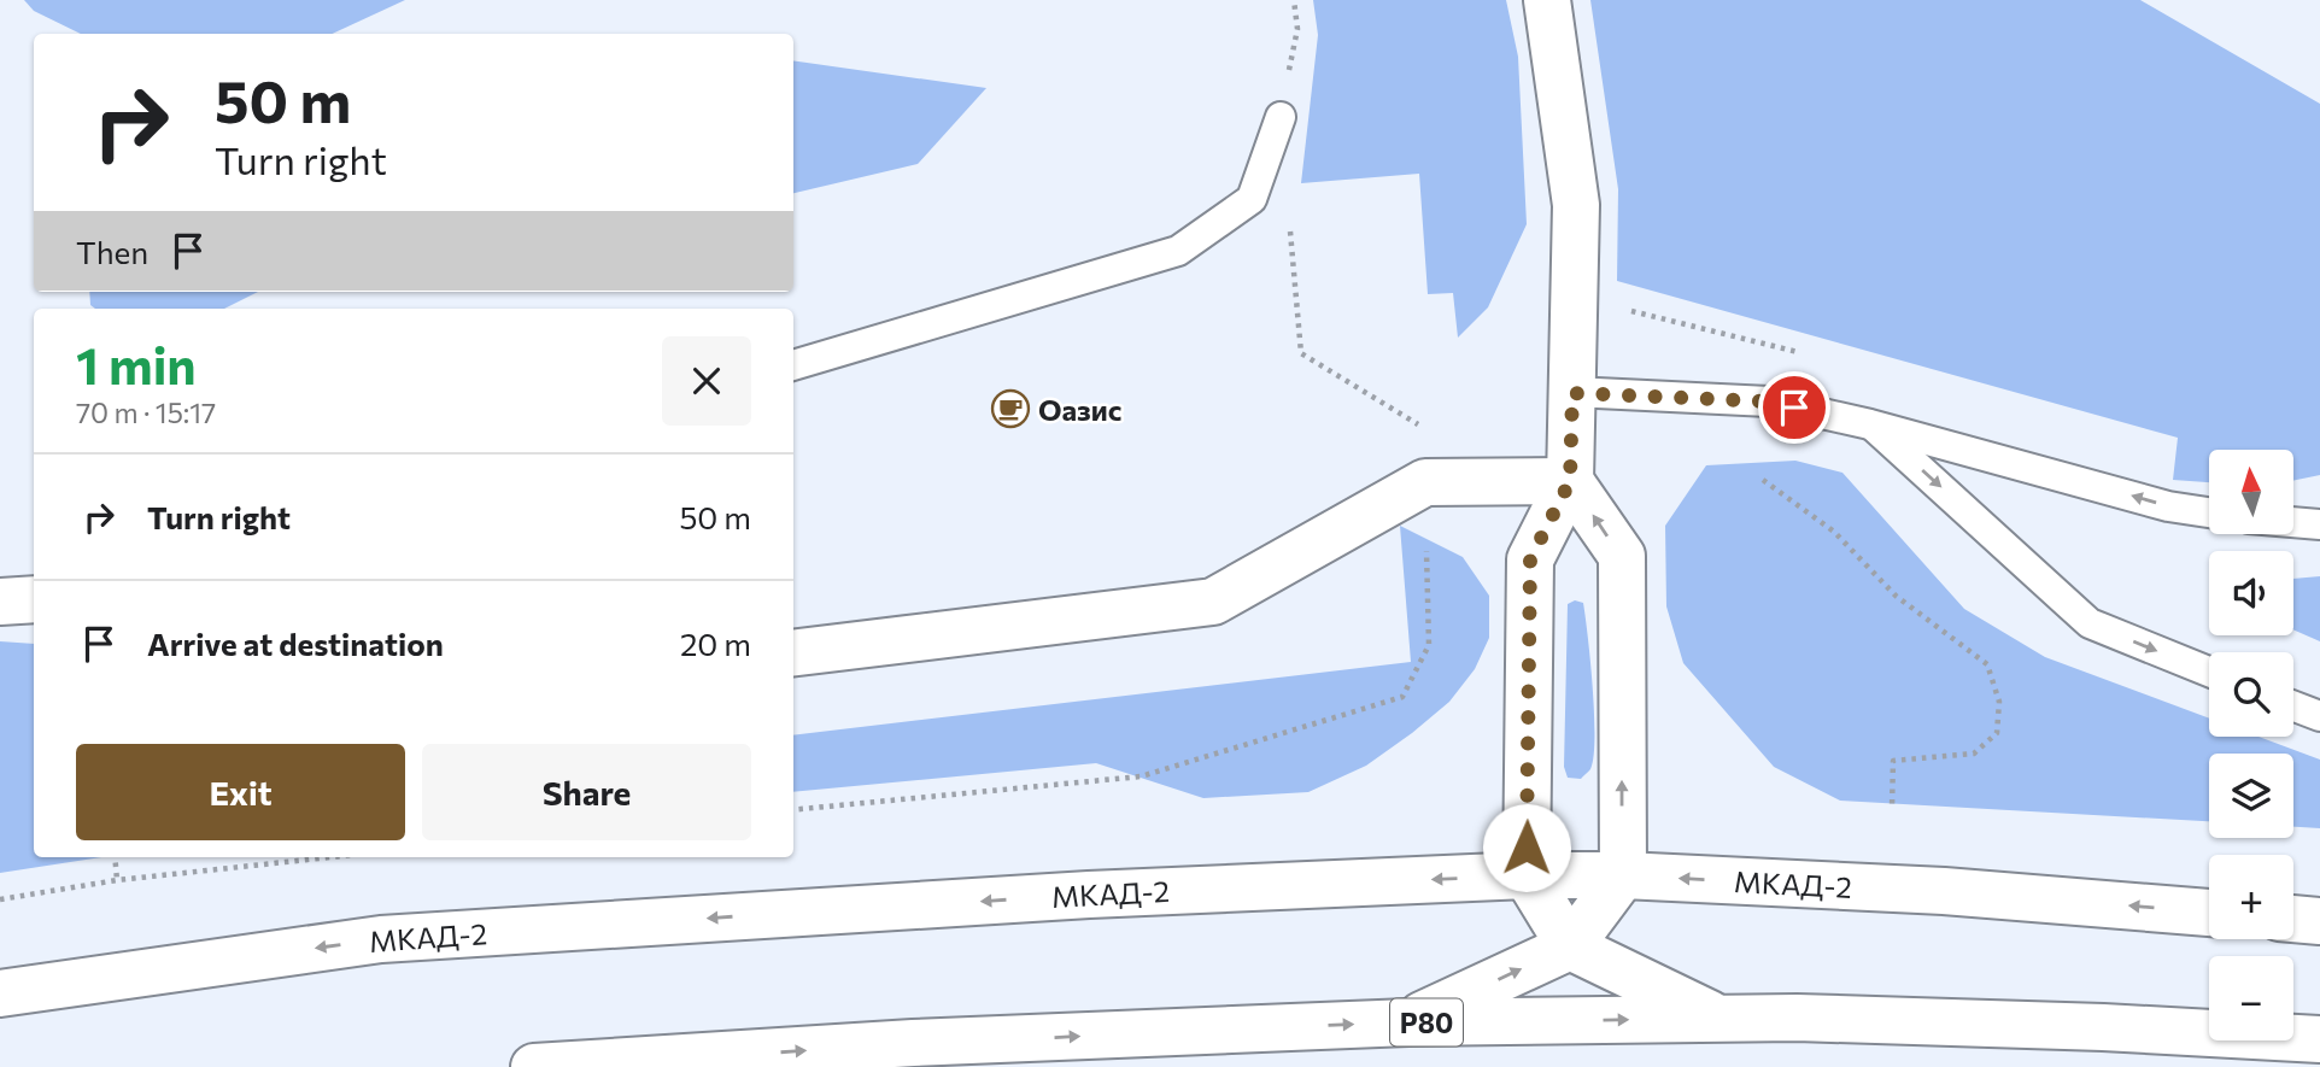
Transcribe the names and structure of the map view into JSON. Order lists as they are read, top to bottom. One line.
{"streets":{"main road":["МКАД-2","Р80"]},"places":{"cafe":["Оазис"]},"north":"top","page":{"turn":["50 m","Turn right"],"then":"Then","heading":["1 min","70 m · 15:17"],"map_buttons":["+","−"],"list":[{"name":"Turn right","value":"50 m"},{"name":"Arrive at destination","value":"20 m"}],"buttons":["Exit","Share"]}}
